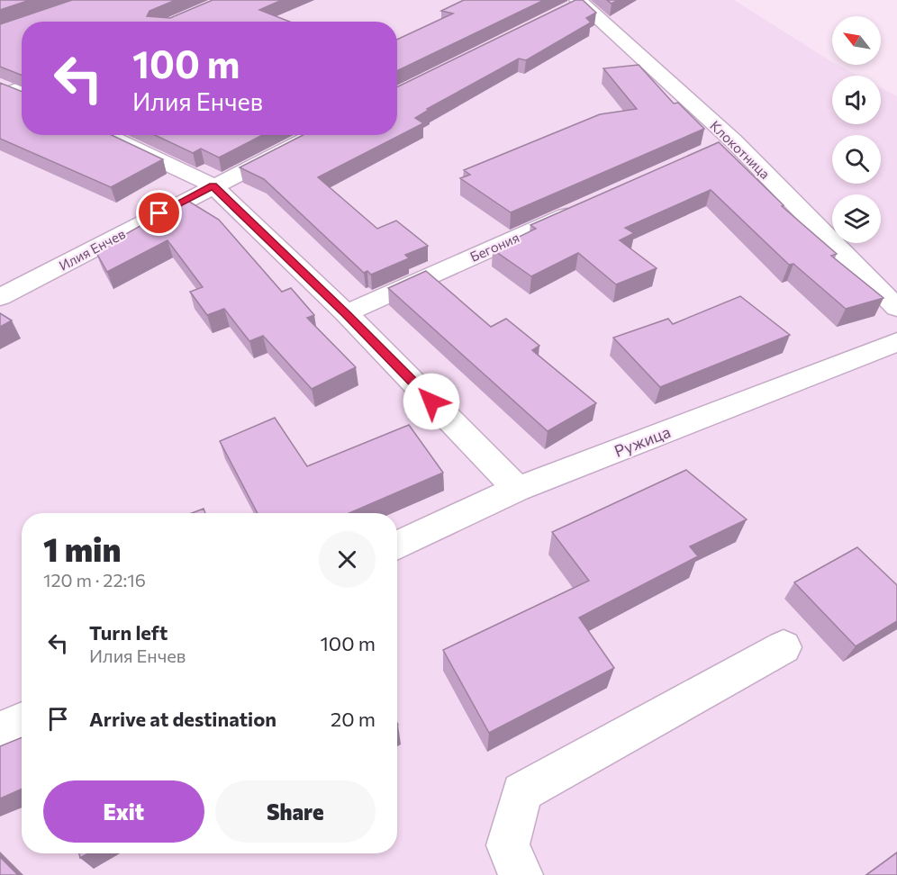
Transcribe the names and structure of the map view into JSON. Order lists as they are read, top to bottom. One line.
{"streets":{"street":["Клокотница","Бегония","Илия Енчев","Ружица"]},"north":"top left","page":{"turn":["100 m","Илия Енчев"],"heading":["1 min","120 m · 22:16"],"list":[{"name":"Turn left","note":"Илия Енчев","value":"100 m"},{"name":"Arrive at destination","value":"20 m"}],"buttons":["Exit","Share"]}}
